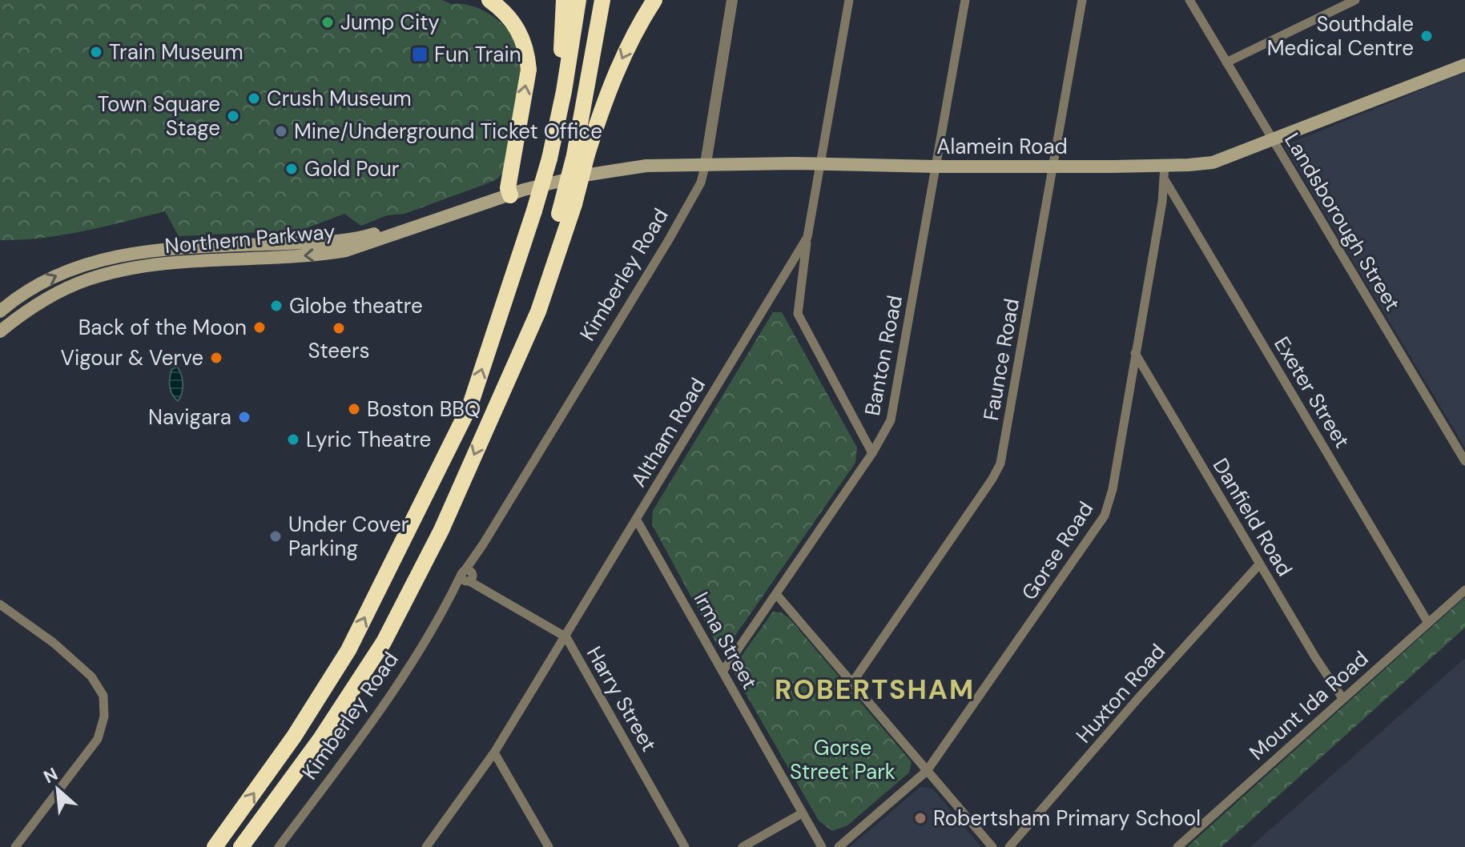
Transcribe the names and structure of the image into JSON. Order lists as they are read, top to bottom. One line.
{"streets":{"main road":["Alamein Road","Northern Parkway"],"street":["Landsborough Street","Kimberley Road","Banton Road","Faunce Road","Exeter Street","Altham Road","Danfield Road","Gorse Road","Irma Street","Huxton Road","Harry Street","Mount Ida Road"]},"crossings":[["Alamein Road","Landsborough Street"],["Alamein Road","Northern Parkway"],["Alamein Road","Kimberley Road"],["Alamein Road","Banton Road"],["Alamein Road","Faunce Road"],["Alamein Road","Altham Road"],["Alamein Road","Gorse Road"],["Kimberley Road","Harry Street"],["Banton Road","Irma Street"],["Exeter Street","Gorse Road"],["Exeter Street","Mount Ida Road"],["Altham Road","Irma Street"],["Altham Road","Harry Street"],["Danfield Road","Gorse Road"],["Danfield Road","Huxton Road"],["Danfield Road","Mount Ida Road"]],"districts":["ROBERTSHAM"],"parks":["Gorse Street Park"],"places":{"other":["Jump City","Southdale Medical Centre","Train Museum","Crush Museum","Town Square Stage","Mine/Underground Ticket Office","Gold Pour","Globe theatre","Back of the Moon","Steers","Vigour & Verve","Boston BBQ","Navigara","Lyric Theatre","Under Cover Parking","Robertsham Primary School"],"transit":["Fun Train"]},"north":"top left"}
